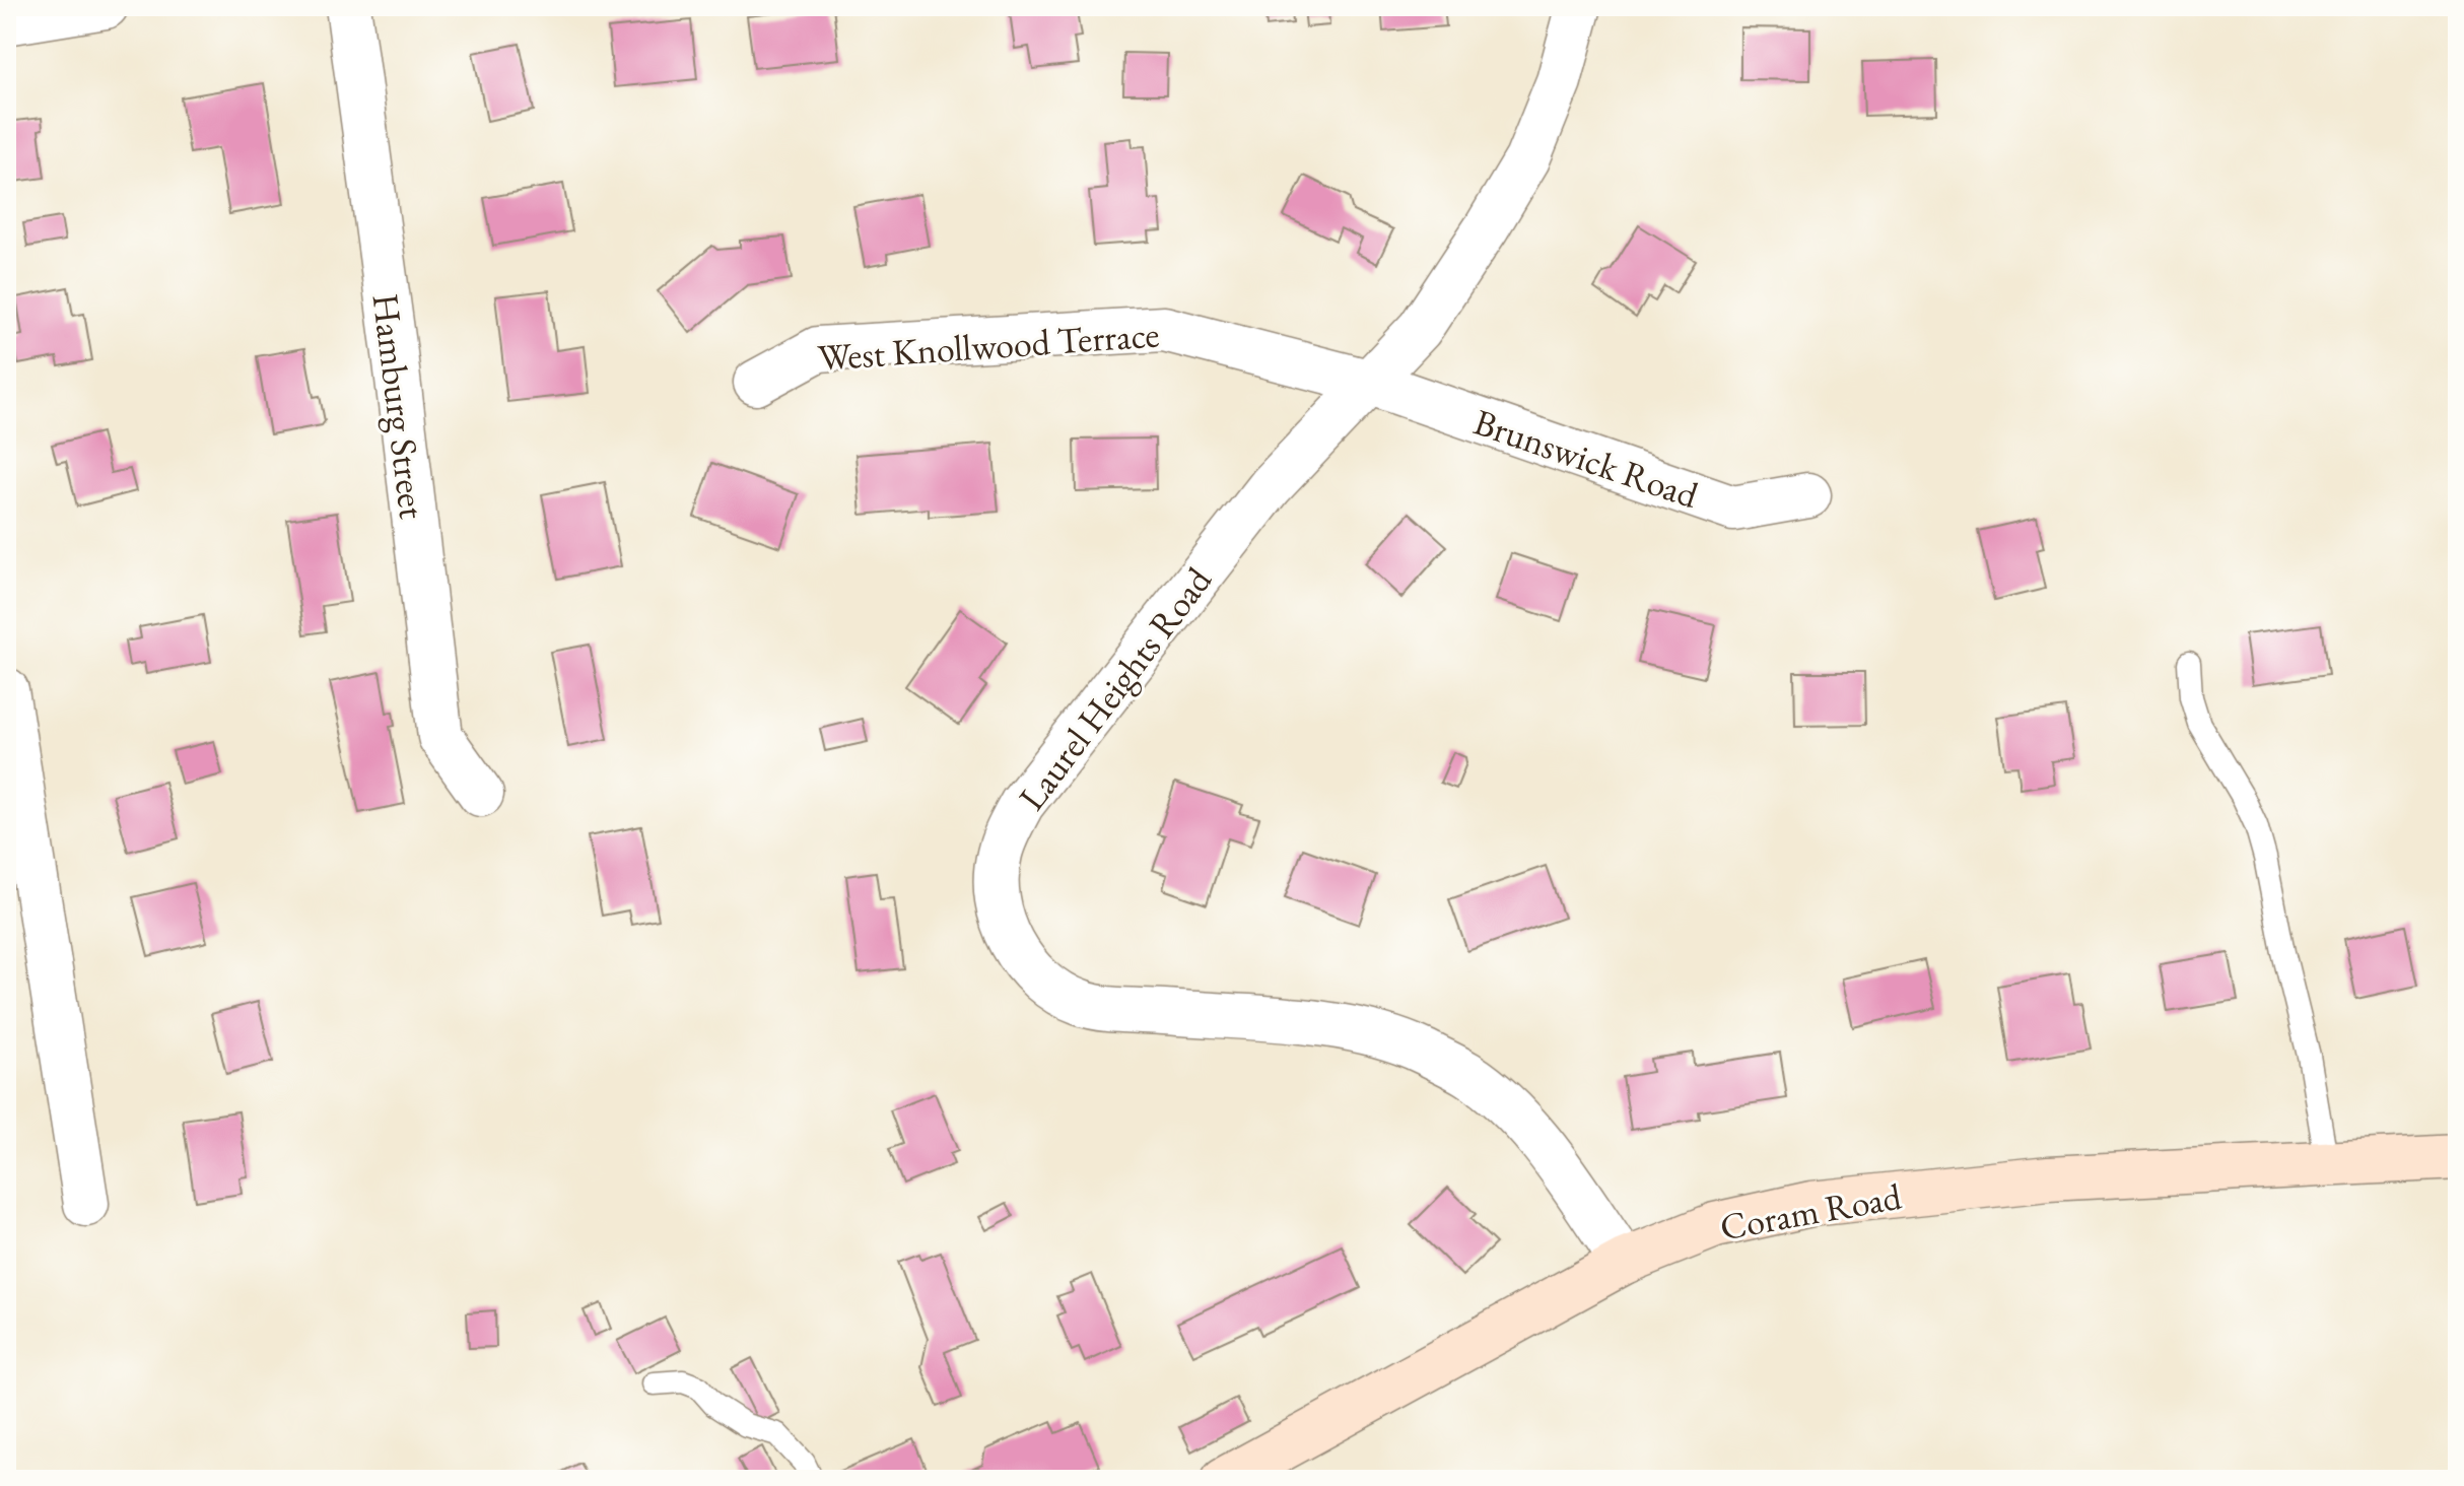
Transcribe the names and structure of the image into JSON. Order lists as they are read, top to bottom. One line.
{"streets":{"street":["West Knollwood Terrace","Hamburg Street","Brunswick Road","Laurel Heights Road","Coram Road"]},"crossings":[["West Knollwood Terrace","Brunswick Road"],["West Knollwood Terrace","Laurel Heights Road"],["Brunswick Road","Laurel Heights Road"],["Laurel Heights Road","Coram Road"]]}
